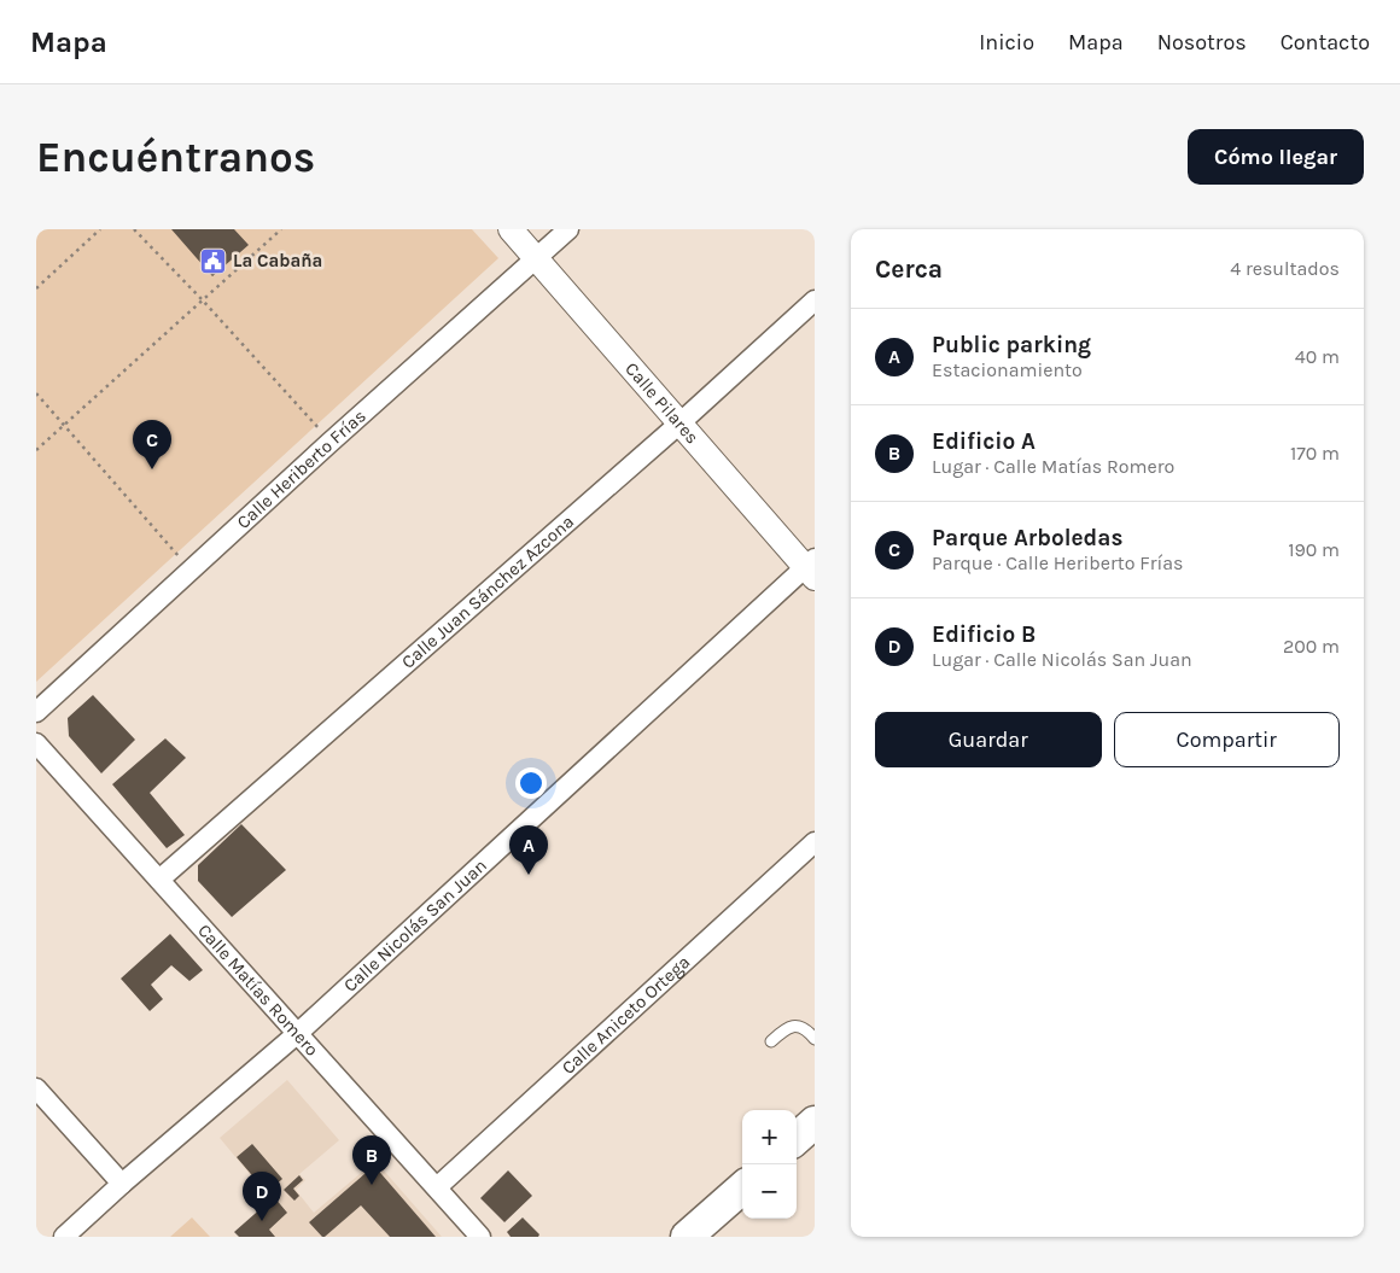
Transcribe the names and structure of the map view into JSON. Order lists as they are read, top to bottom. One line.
{"streets":{"street":["Calle Pilares","Calle Heriberto Frías","Calle Juan Sánchez Azcona","Calle Nicolás San Juan","Calle Matías Romero","Calle Aniceto Ortega"]},"crossings":[["Calle Pilares","Calle Heriberto Frías"],["Calle Pilares","Calle Juan Sánchez Azcona"],["Calle Pilares","Calle Nicolás San Juan"],["Calle Juan Sánchez Azcona","Calle Matías Romero"],["Calle Nicolás San Juan","Calle Matías Romero"],["Calle Matías Romero","Calle Aniceto Ortega"]],"places":{"public building":["La Cabaña"]},"page":{"header":"Mapa","nav":["Inicio","Mapa","Nosotros","Contacto"],"buttons":["Cómo llegar",["Guardar","Compartir"]],"title":"Encuéntranos","heading":["Cerca","4 resultados"],"list":[{"mark":"A","name":"Public parking","note":"Estacionamiento","value":"40 m"},{"mark":"B","name":"Edificio A","note":"Lugar · Calle Matías Romero","value":"170 m"},{"mark":"C","name":"Parque Arboledas","note":"Parque · Calle Heriberto Frías","value":"190 m"},{"mark":"D","name":"Edificio B","note":"Lugar · Calle Nicolás San Juan","value":"200 m"}],"pins":["C","A","B","D"],"map_buttons":["+","−"]}}
